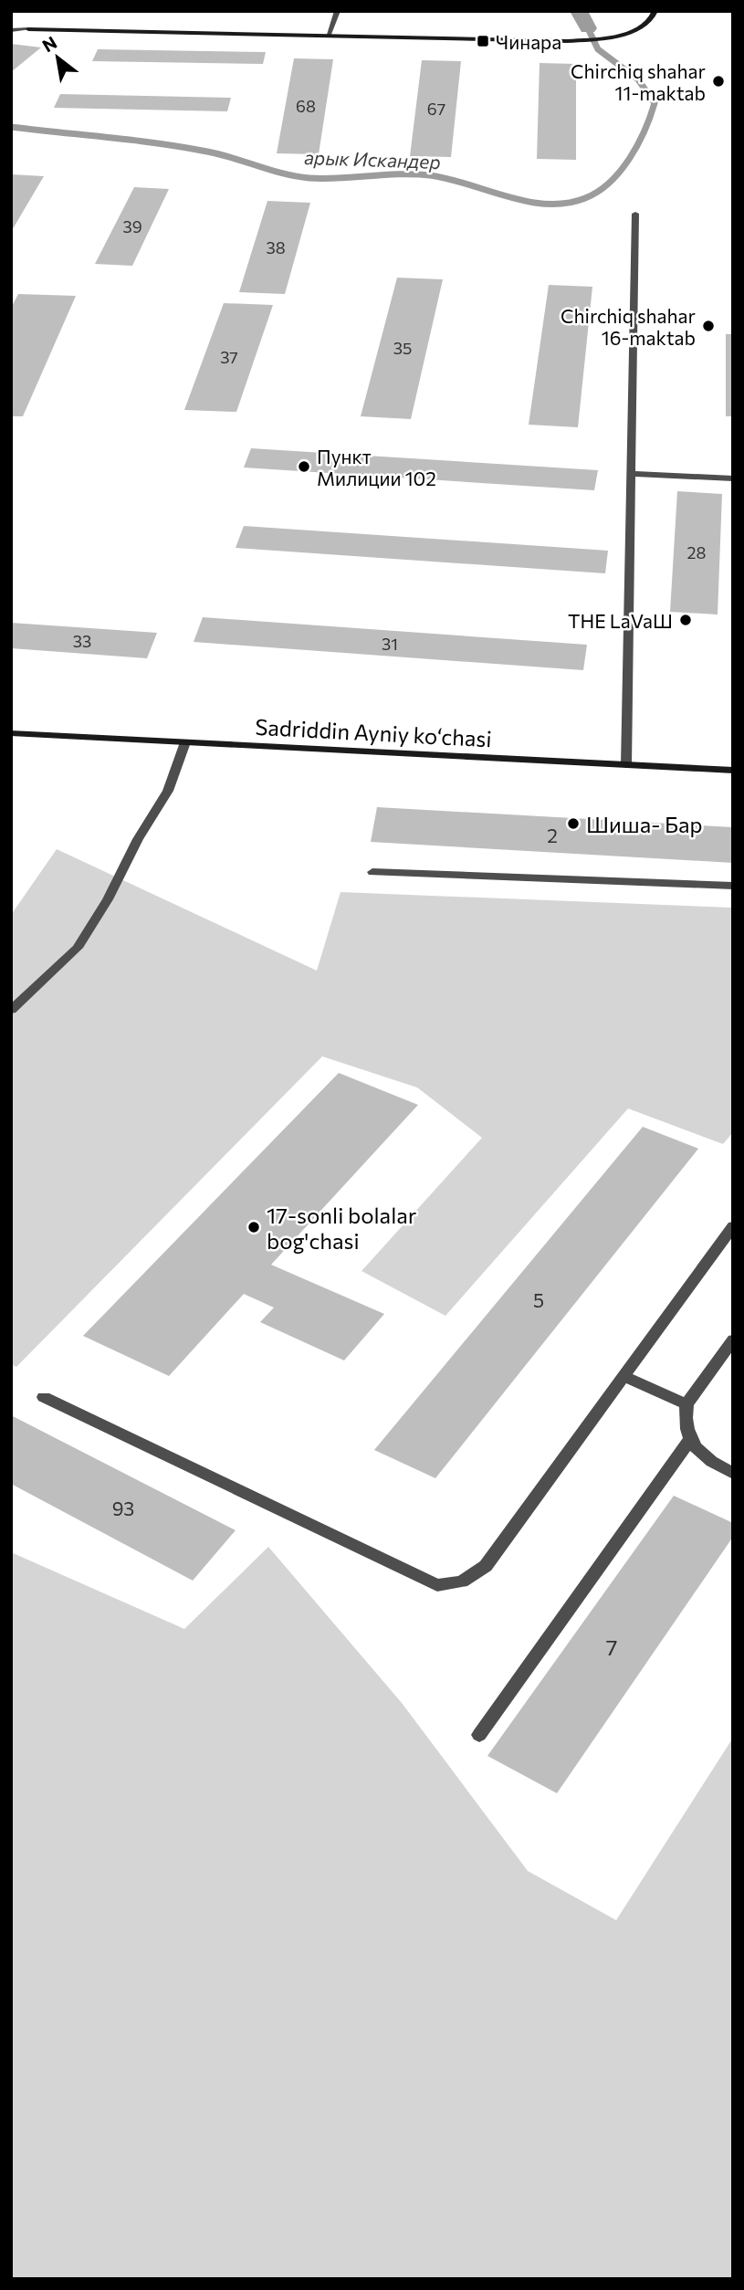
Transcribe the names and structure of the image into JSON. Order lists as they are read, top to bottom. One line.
{"streets":{"street":["Sadriddin Ayniy ko‘chasi"]},"water":["арык Искандер"],"places":{"transit":["Чинара"],"other":["Chirchiq shahar 11-maktab","Chirchiq shahar 16-maktab","Пункт Милиции 102","THE LaVaШ","Шиша- Бар","17-sonli bolalar bog'chasi"]},"house_numbers":["68","67","39","38","35","37","28","33","31","2","5","93","7"],"north":"top left"}
